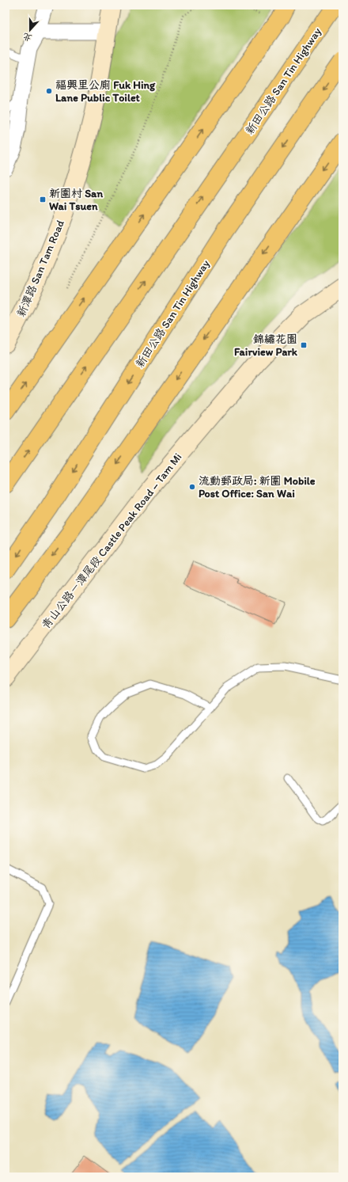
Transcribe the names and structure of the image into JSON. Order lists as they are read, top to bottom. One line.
{"streets":{"highway":["新田公路 San Tin Highway"],"main road":["新潭路 San Tam Road","青山公路－潭尾段 Castle Peak Road – Tam Mi"]},"places":{"other":["福興里公廁 Fuk Hing Lane Public Toilet","流動郵政局: 新圍 Mobile Post Office: San Wai"],"transit":["新圍村 San Wai Tsuen","錦繡花園 Fairview Park"]},"north":"bottom"}
